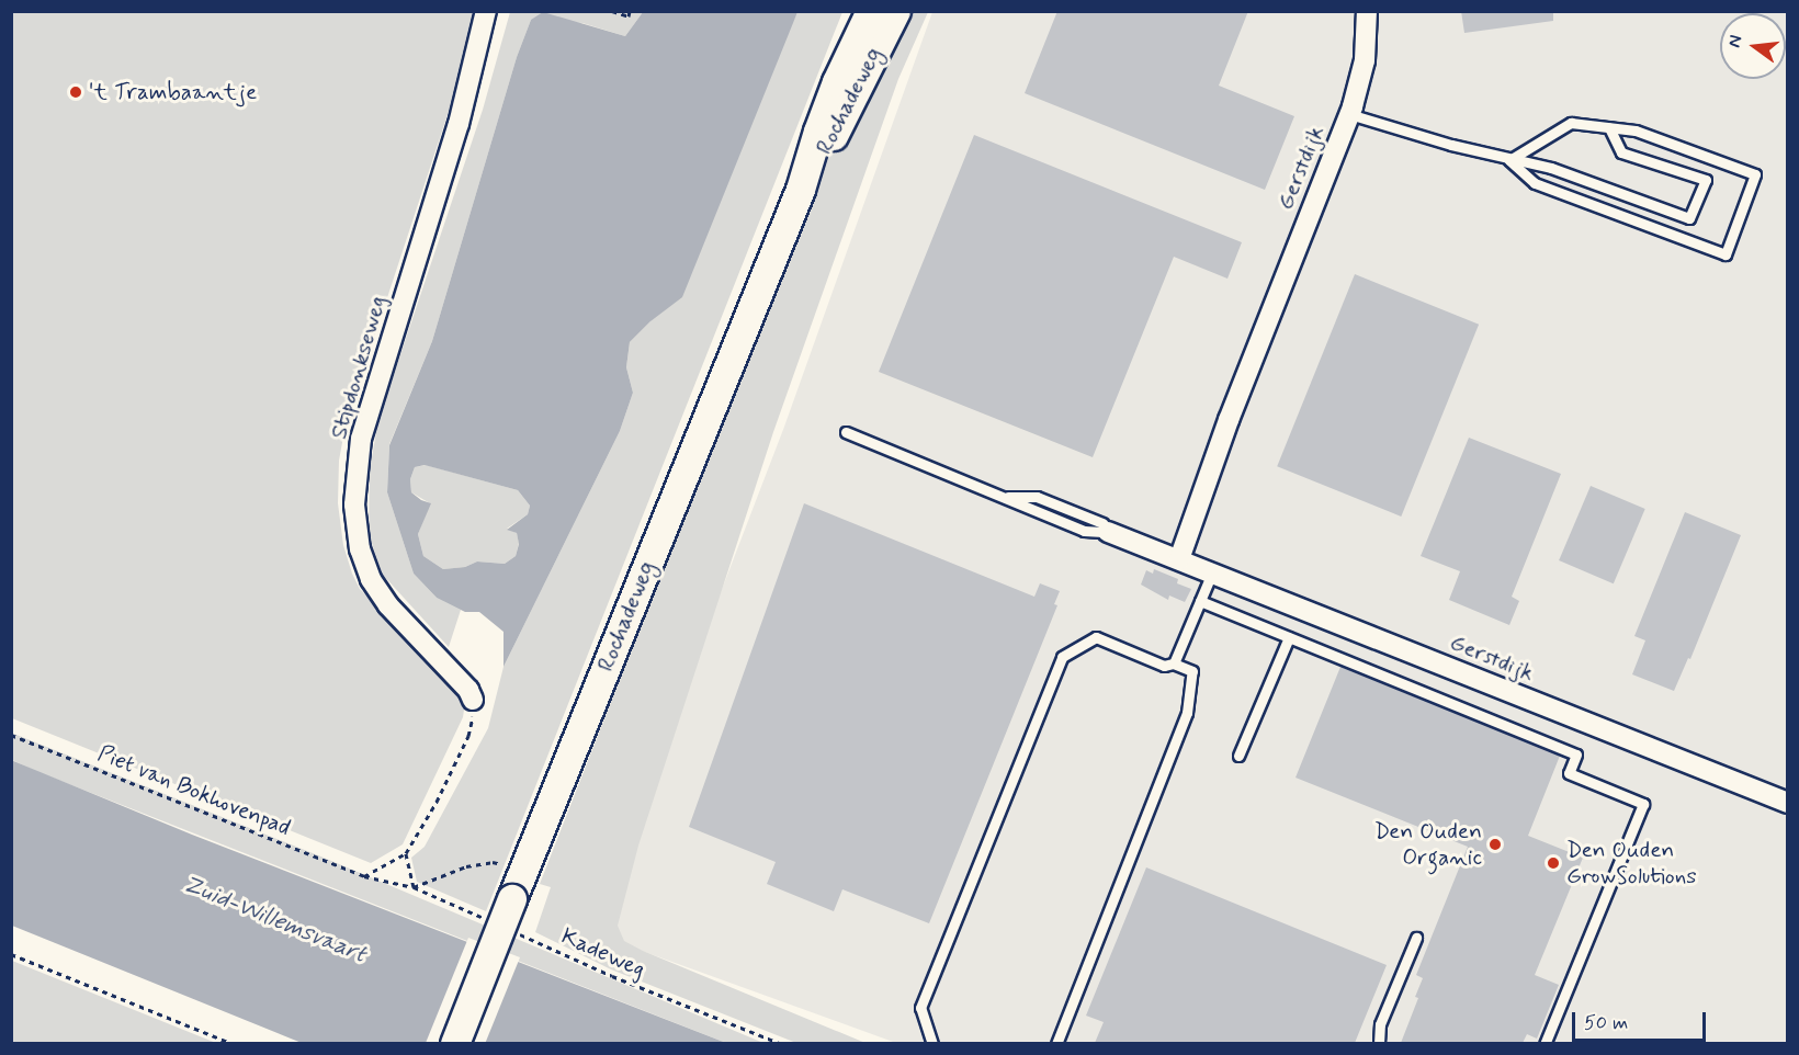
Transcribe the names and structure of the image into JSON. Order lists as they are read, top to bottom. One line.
{"streets":{"main road":["Rochadeweg"],"street":["Gerstdijk","Stipdonkseweg"],"path":["Piet van Bokhovenpad","Kadeweg"]},"water":["Zuid-Willemsvaart"],"places":["'t Trambaantje","Den Ouden Organic","Den Ouden GrowSolutions"],"scale_bar":"50 m","north":"left"}
